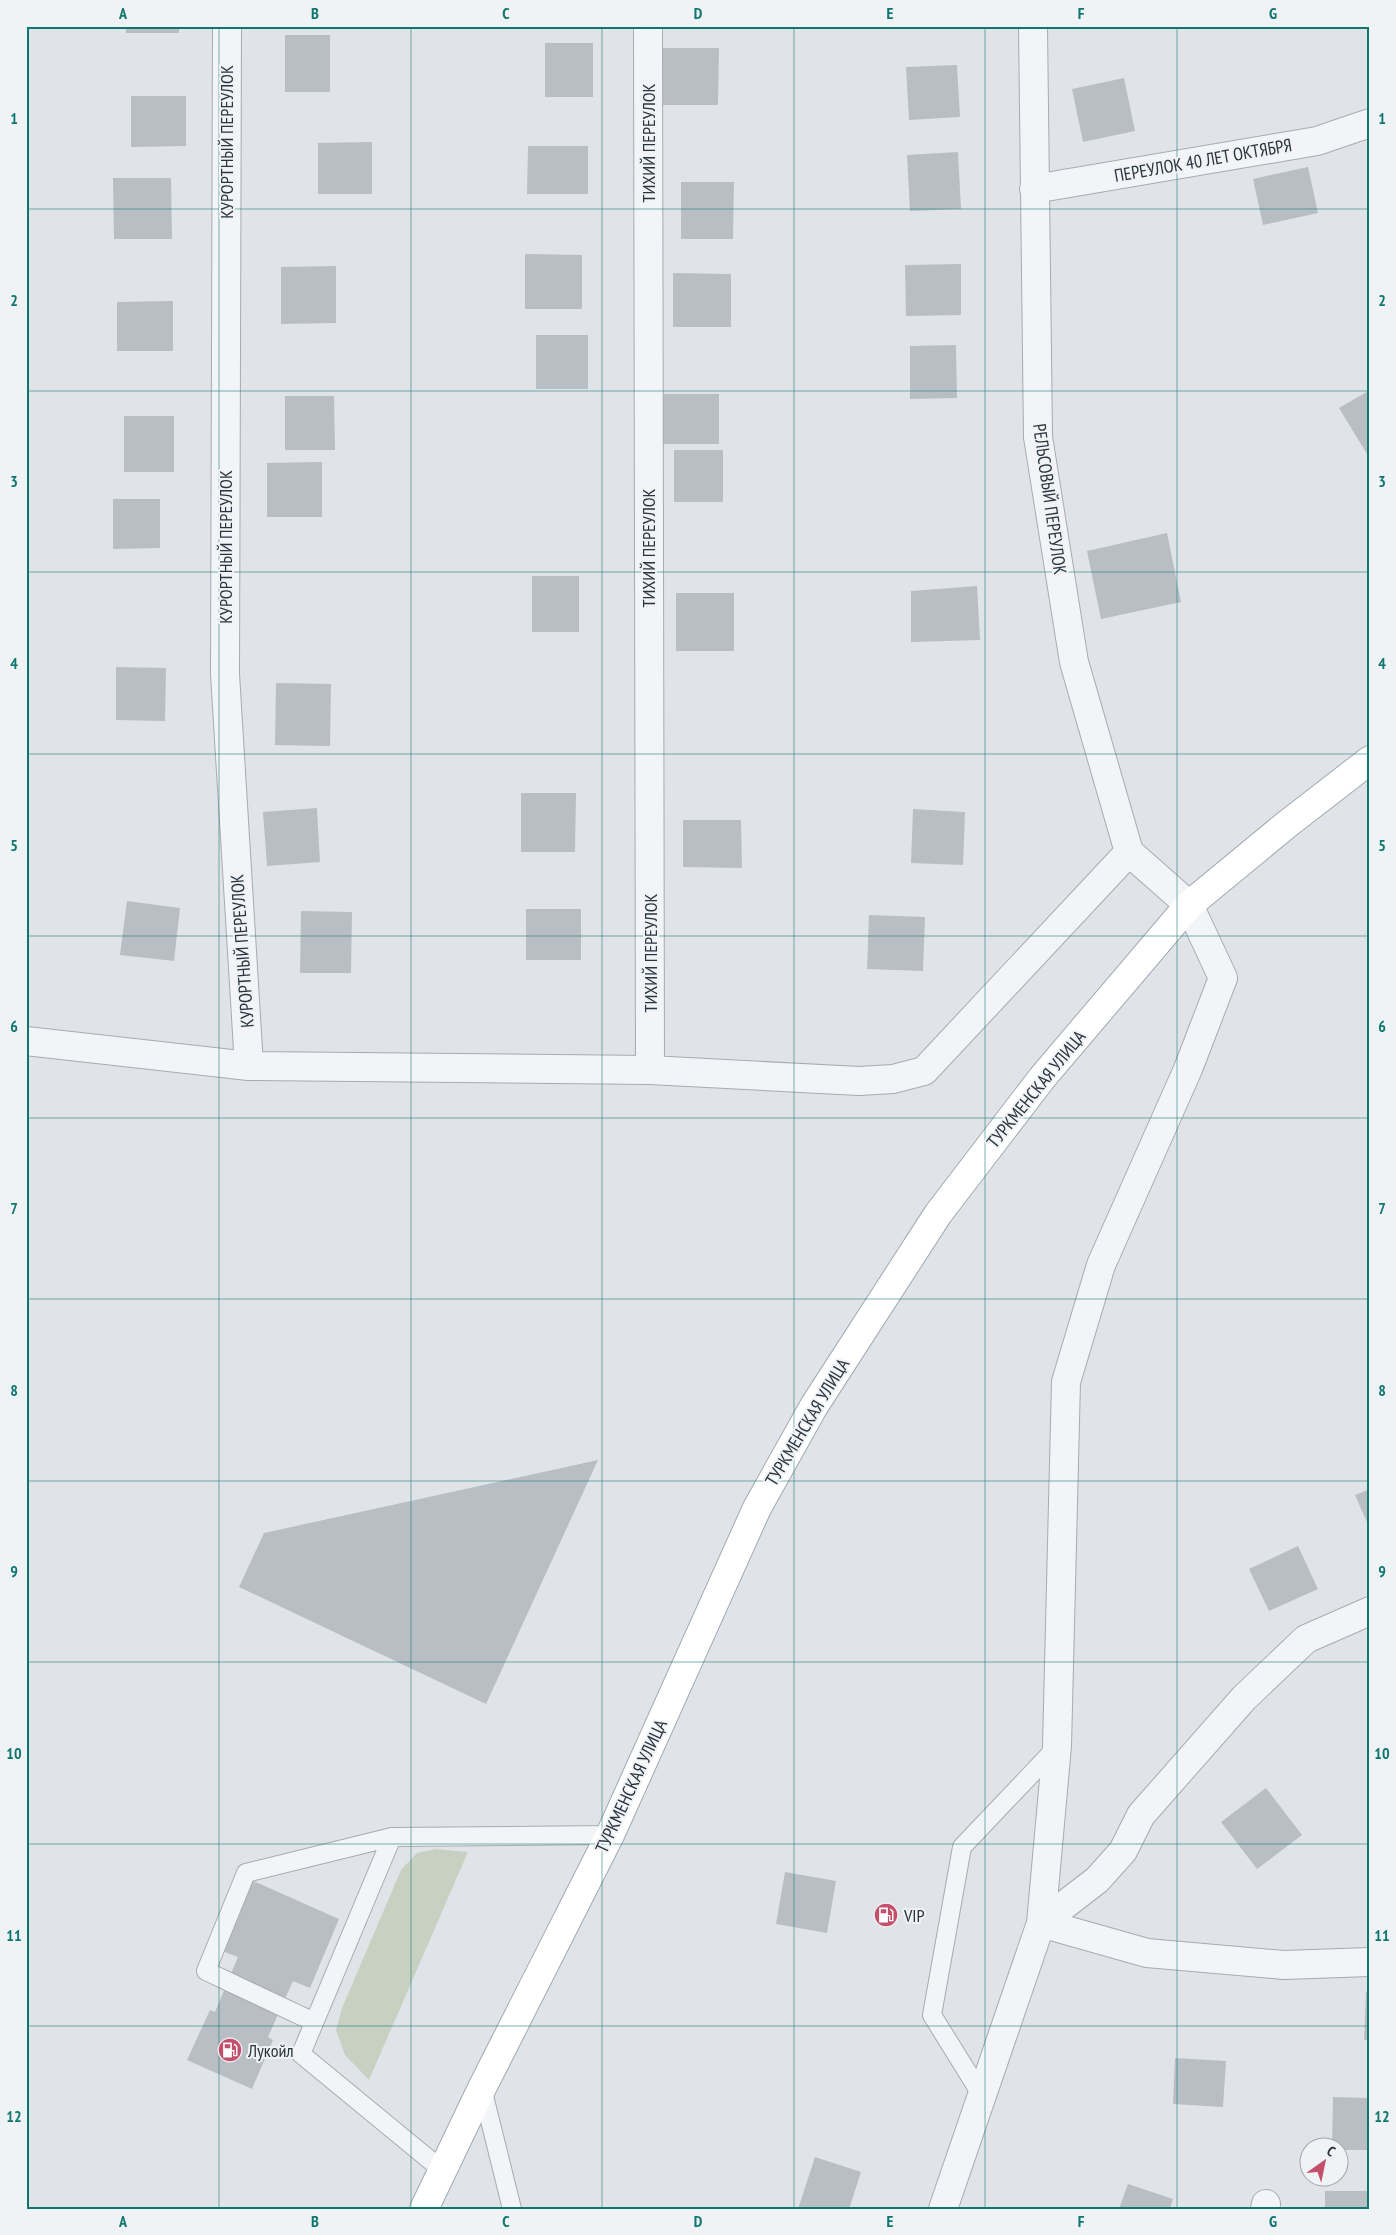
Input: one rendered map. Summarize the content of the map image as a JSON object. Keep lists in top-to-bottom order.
{
  "streets": {
    "main road": ["ТУРКМЕНСКАЯ УЛИЦА"],
    "street": [
      "КУРОРТНЫЙ ПЕРЕУЛОК",
      "ТИХИЙ ПЕРЕУЛОК",
      "ПЕРЕУЛОК 40 ЛЕТ ОКТЯБРЯ",
      "РЕЛЬСОВЫЙ ПЕРЕУЛОК"
    ]
  },
  "crossings": [
    ["ПЕРЕУЛОК 40 ЛЕТ ОКТЯБРЯ", "РЕЛЬСОВЫЙ ПЕРЕУЛОК"]
  ],
  "places": {
    "fuel station": ["VIP", "Лукойл"]
  },
  "north": "top right",
  "grid": {
    "columns": [
      "A",
      "B",
      "C",
      "D",
      "E",
      "F",
      "G"
    ],
    "rows": [
      "1",
      "2",
      "3",
      "4",
      "5",
      "6",
      "7",
      "8",
      "9",
      "10",
      "11",
      "12"
    ]
  }
}
